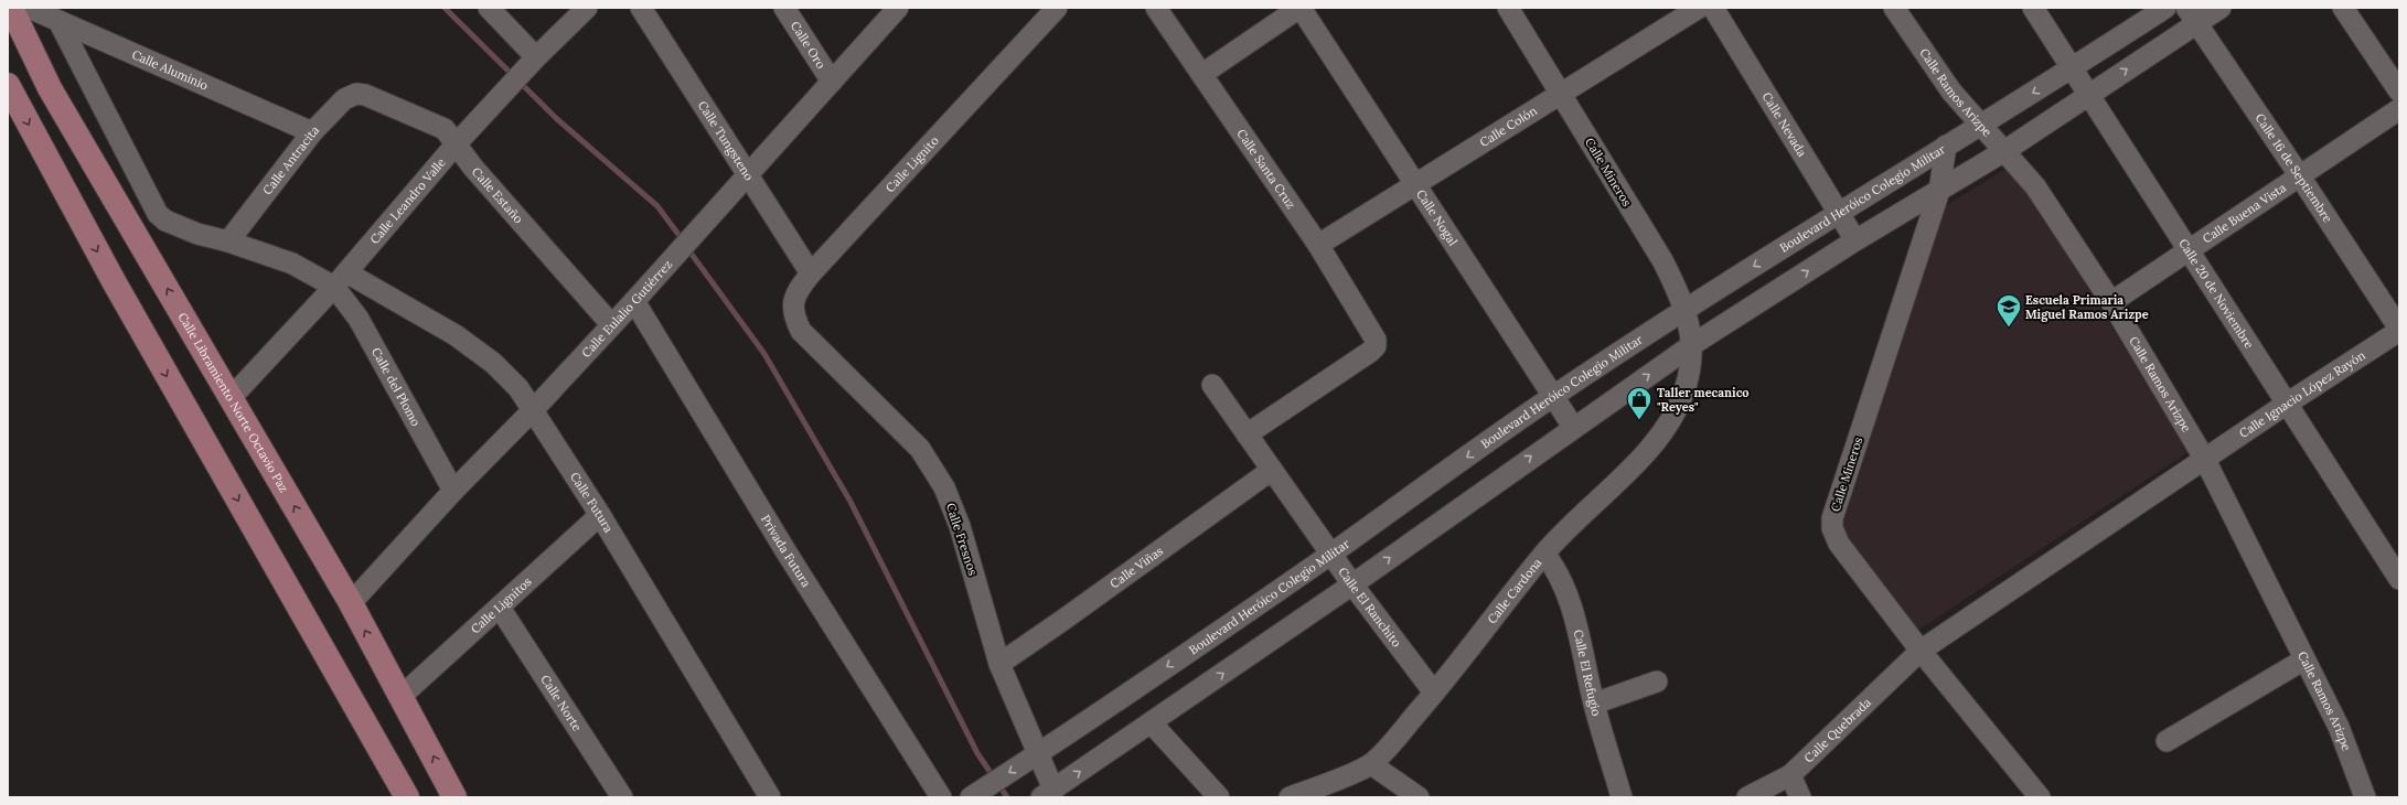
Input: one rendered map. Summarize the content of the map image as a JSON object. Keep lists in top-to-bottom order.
{
  "streets": {
    "main road": ["Calle Libramiento Norte Octavio Paz"],
    "street": [
      "Calle Oro",
      "Calle Aluminio",
      "Calle Ramos Arizpe",
      "Calle Nevada",
      "Calle Colón",
      "Calle Tungsteno",
      "Calle Antracita",
      "Calle Lignito",
      "Calle 16 de Septiembre",
      "Calle Santa Cruz",
      "Calle Mineros",
      "Calle Estaño",
      "Boulevard Heróico Colegio Militar",
      "Calle Leandro Valle",
      "Calle Buena Vista",
      "Calle Nogal",
      "Calle 20 de Noviembre",
      "Calle Eulalio Gutiérrez",
      "Calle del Plomo",
      "Calle Ignacio López Rayón",
      "Calle Futura",
      "Calle Fresnos",
      "Privada Futura",
      "Calle Viñas",
      "Calle Cardona",
      "Calle Lignitos",
      "Calle El Ranchito",
      "Calle El Refugio",
      "Calle Norte",
      "Calle Quebrada"
    ]
  },
  "crossings": [
    ["Calle Oro", "Calle Eulalio Gutiérrez"],
    ["Calle Aluminio", "Calle Antracita"],
    ["Calle Aluminio", "Calle Futura"],
    ["Calle Ramos Arizpe", "Boulevard Heróico Colegio Militar"],
    ["Calle Ramos Arizpe", "Calle Buena Vista"],
    ["Calle Ramos Arizpe", "Calle Ignacio López Rayón"],
    ["Calle Nevada", "Boulevard Heróico Colegio Militar"],
    ["Calle Colón", "Calle Santa Cruz"],
    ["Calle Colón", "Calle Mineros"],
    ["Calle Colón", "Calle Nogal"],
    ["Calle Tungsteno", "Calle Lignito"],
    ["Calle Tungsteno", "Calle Eulalio Gutiérrez"],
    ["Calle Antracita", "Calle Estaño"],
    ["Calle Antracita", "Calle Futura"],
    ["Calle Lignito", "Calle Fresnos"],
    ["Calle 16 de Septiembre", "Calle Buena Vista"],
    ["Calle 16 de Septiembre", "Calle Ignacio López Rayón"],
    ["Calle Santa Cruz", "Calle El Ranchito"],
    ["Calle Mineros", "Boulevard Heróico Colegio Militar"],
    ["Calle Mineros", "Calle Ignacio López Rayón"],
    ["Calle Mineros", "Calle Cardona"],
    ["Calle Mineros", "Calle Quebrada"],
    ["Calle Estaño", "Calle Leandro Valle"],
    ["Calle Estaño", "Calle Eulalio Gutiérrez"],
    ["Boulevard Heróico Colegio Militar", "Calle Nogal"],
    ["Boulevard Heróico Colegio Militar", "Calle 20 de Noviembre"],
    ["Boulevard Heróico Colegio Militar", "Calle Fresnos"],
    ["Boulevard Heróico Colegio Militar", "Calle El Ranchito"],
    ["Calle Leandro Valle", "Calle del Plomo"],
    ["Calle Leandro Valle", "Calle Libramiento Norte Octavio Paz"],
    ["Calle Leandro Valle", "Calle Futura"],
    ["Calle Buena Vista", "Calle 20 de Noviembre"],
    ["Calle 20 de Noviembre", "Calle Ignacio López Rayón"],
    ["Calle Eulalio Gutiérrez", "Calle del Plomo"],
    ["Calle Eulalio Gutiérrez", "Calle Libramiento Norte Octavio Paz"],
    ["Calle Eulalio Gutiérrez", "Calle Futura"],
    ["Calle Eulalio Gutiérrez", "Privada Futura"],
    ["Calle del Plomo", "Calle Futura"],
    ["Calle Ignacio López Rayón", "Calle Quebrada"],
    ["Calle Libramiento Norte Octavio Paz", "Calle Lignitos"],
    ["Calle Futura", "Calle Lignitos"],
    ["Calle Fresnos", "Calle Viñas"],
    ["Calle Viñas", "Calle El Ranchito"],
    ["Calle Cardona", "Calle El Ranchito"],
    ["Calle Cardona", "Calle El Refugio"],
    ["Calle Lignitos", "Calle Norte"]
  ],
  "places": {
    "school or university": ["Escuela Primaria Miguel Ramos Arizpe"],
    "shop": ["Taller mecanico \"Reyes\""]
  }
}
